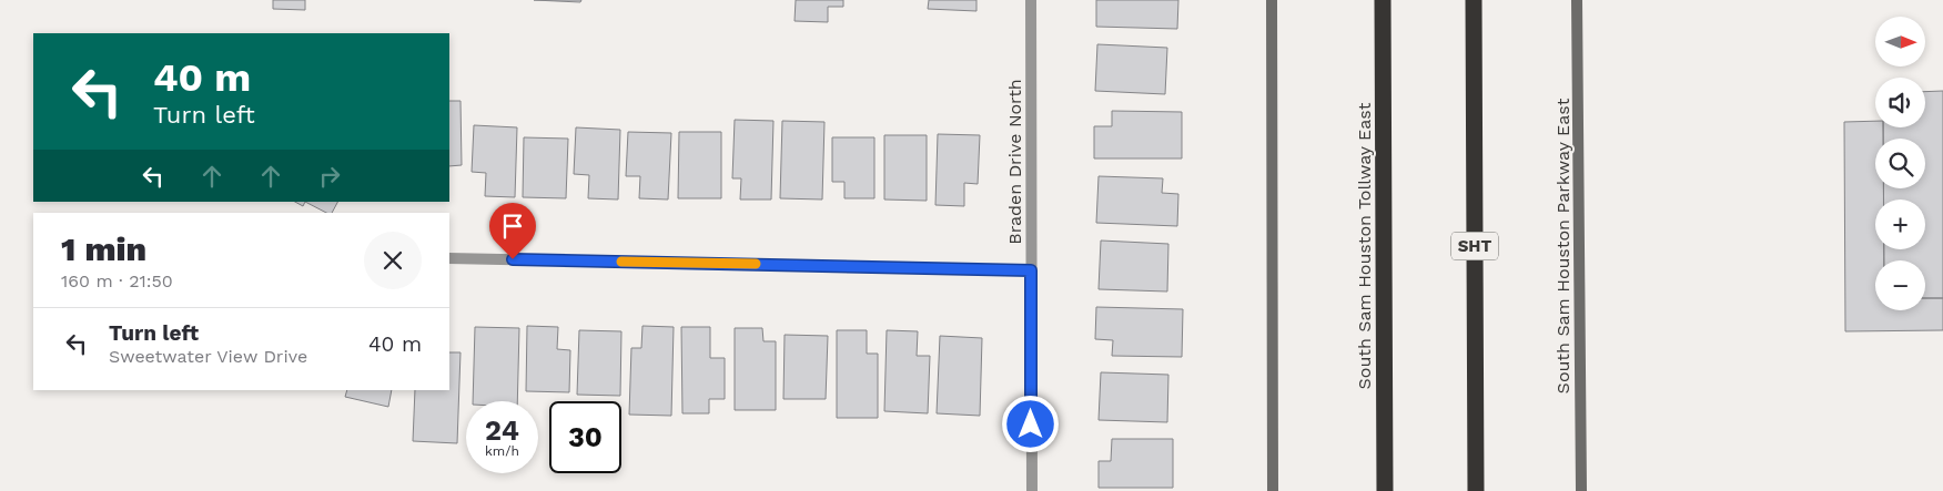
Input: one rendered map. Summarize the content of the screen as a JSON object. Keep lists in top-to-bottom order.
{
  "streets": {
    "highway": ["South Sam Houston Tollway East", "SHT"],
    "main road": ["South Sam Houston Parkway East"],
    "street": ["Braden Drive North"]
  },
  "north": "right",
  "page": {
    "map_buttons": ["+", "−"],
    "turn": ["40 m", "Turn left"],
    "heading": ["1 min", "160 m · 21:50"],
    "list": [
      {
        "name": "Turn left",
        "note": "Sweetwater View Drive",
        "value": "40 m"
      }
    ],
    "speed": "24 km/h",
    "limit": "30"
  }
}
